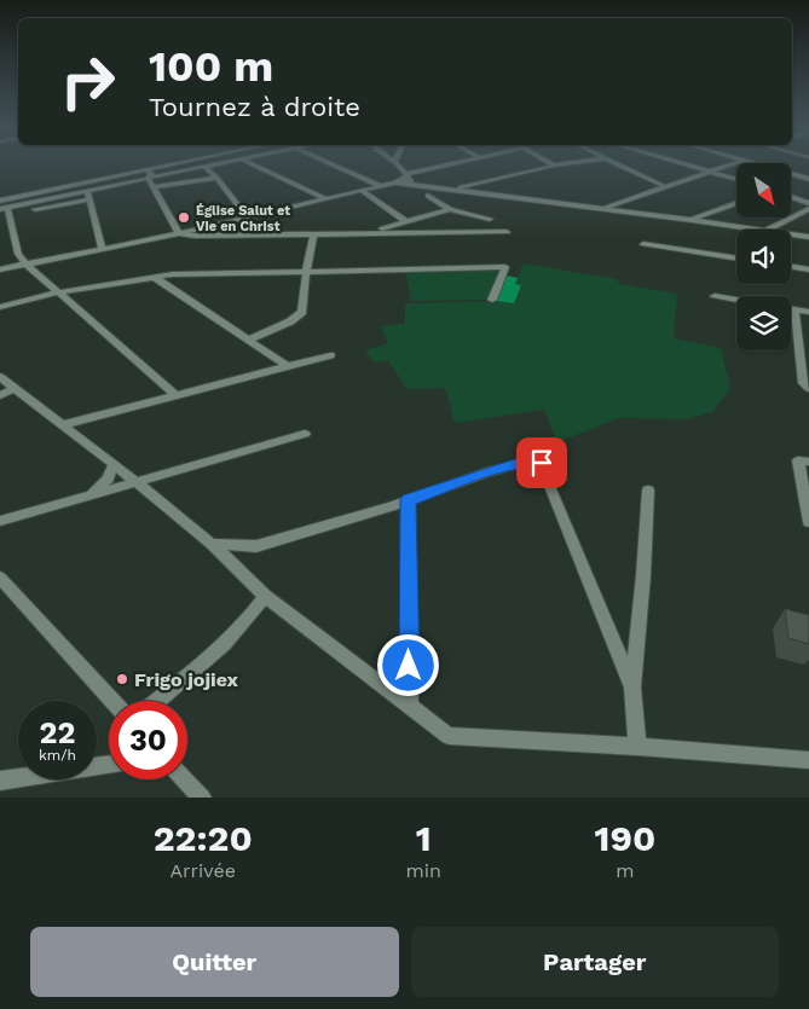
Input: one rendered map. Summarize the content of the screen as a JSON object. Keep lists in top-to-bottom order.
{
  "places": ["Église Salut et Vie en Christ", "Frigo jojiex"],
  "north": "bottom right",
  "page": {
    "turn": ["100 m", "Tournez à droite"],
    "speed": "22 km/h",
    "limit": "30",
    "eta": [
      "22:20",
      "Arrivée",
      "1",
      "min",
      "190",
      "m"
    ],
    "buttons": ["Quitter", "Partager"]
  }
}
